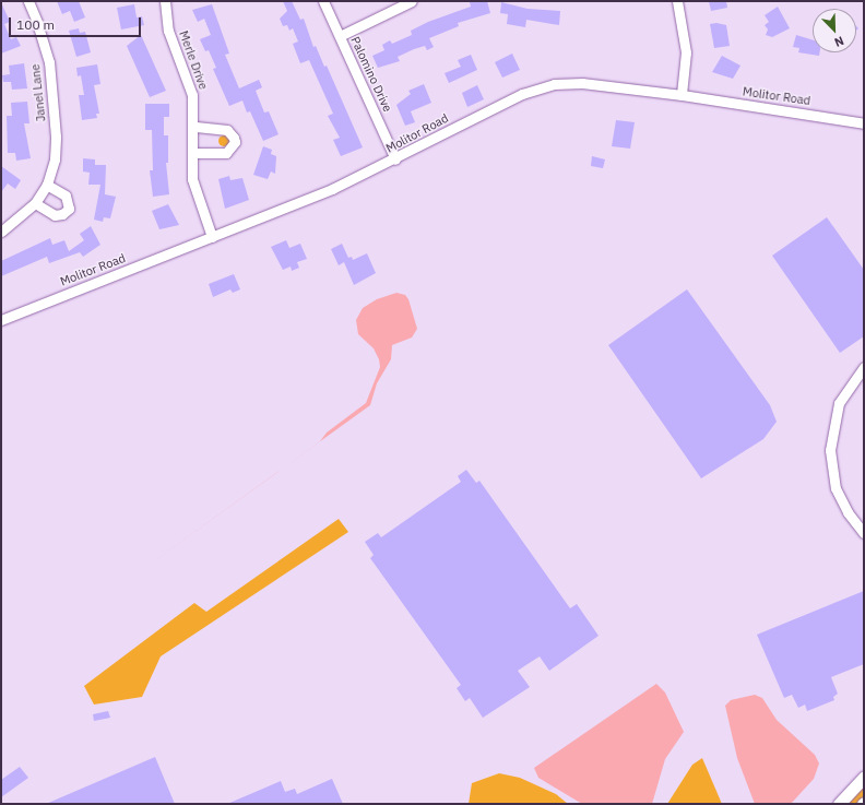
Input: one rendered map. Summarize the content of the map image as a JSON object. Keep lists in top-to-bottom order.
{
  "streets": {
    "street": [
      "Merle Drive",
      "Palomino Drive",
      "Janel Lane",
      "Molitor Road"
    ]
  },
  "crossings": [
    ["Merle Drive", "Molitor Road"],
    ["Palomino Drive", "Molitor Road"]
  ],
  "scale_bar": "100 m",
  "north": "bottom right"
}
